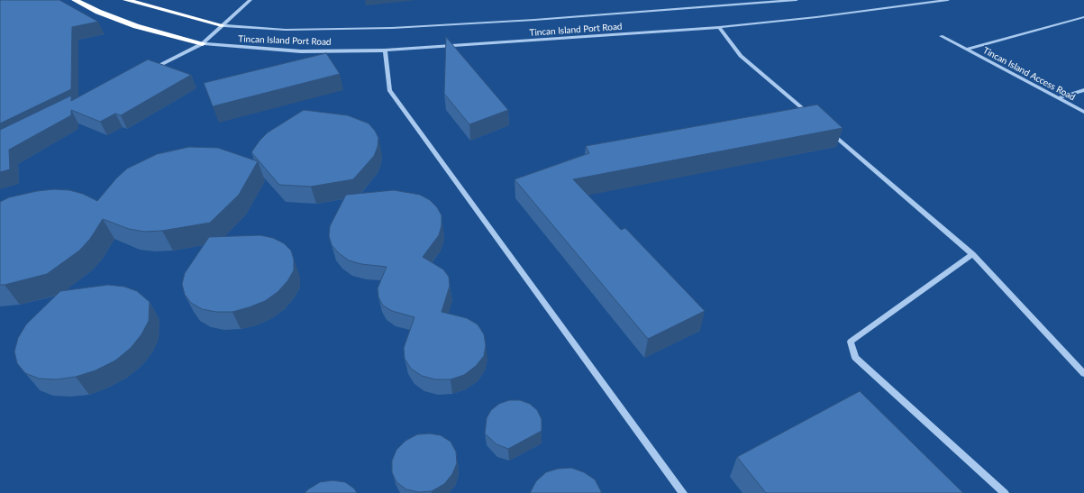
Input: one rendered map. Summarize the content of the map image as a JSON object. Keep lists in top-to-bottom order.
{
  "streets": {
    "street": ["Tincan Island Port Road", "Tincan Island Access Road"]
  }
}
